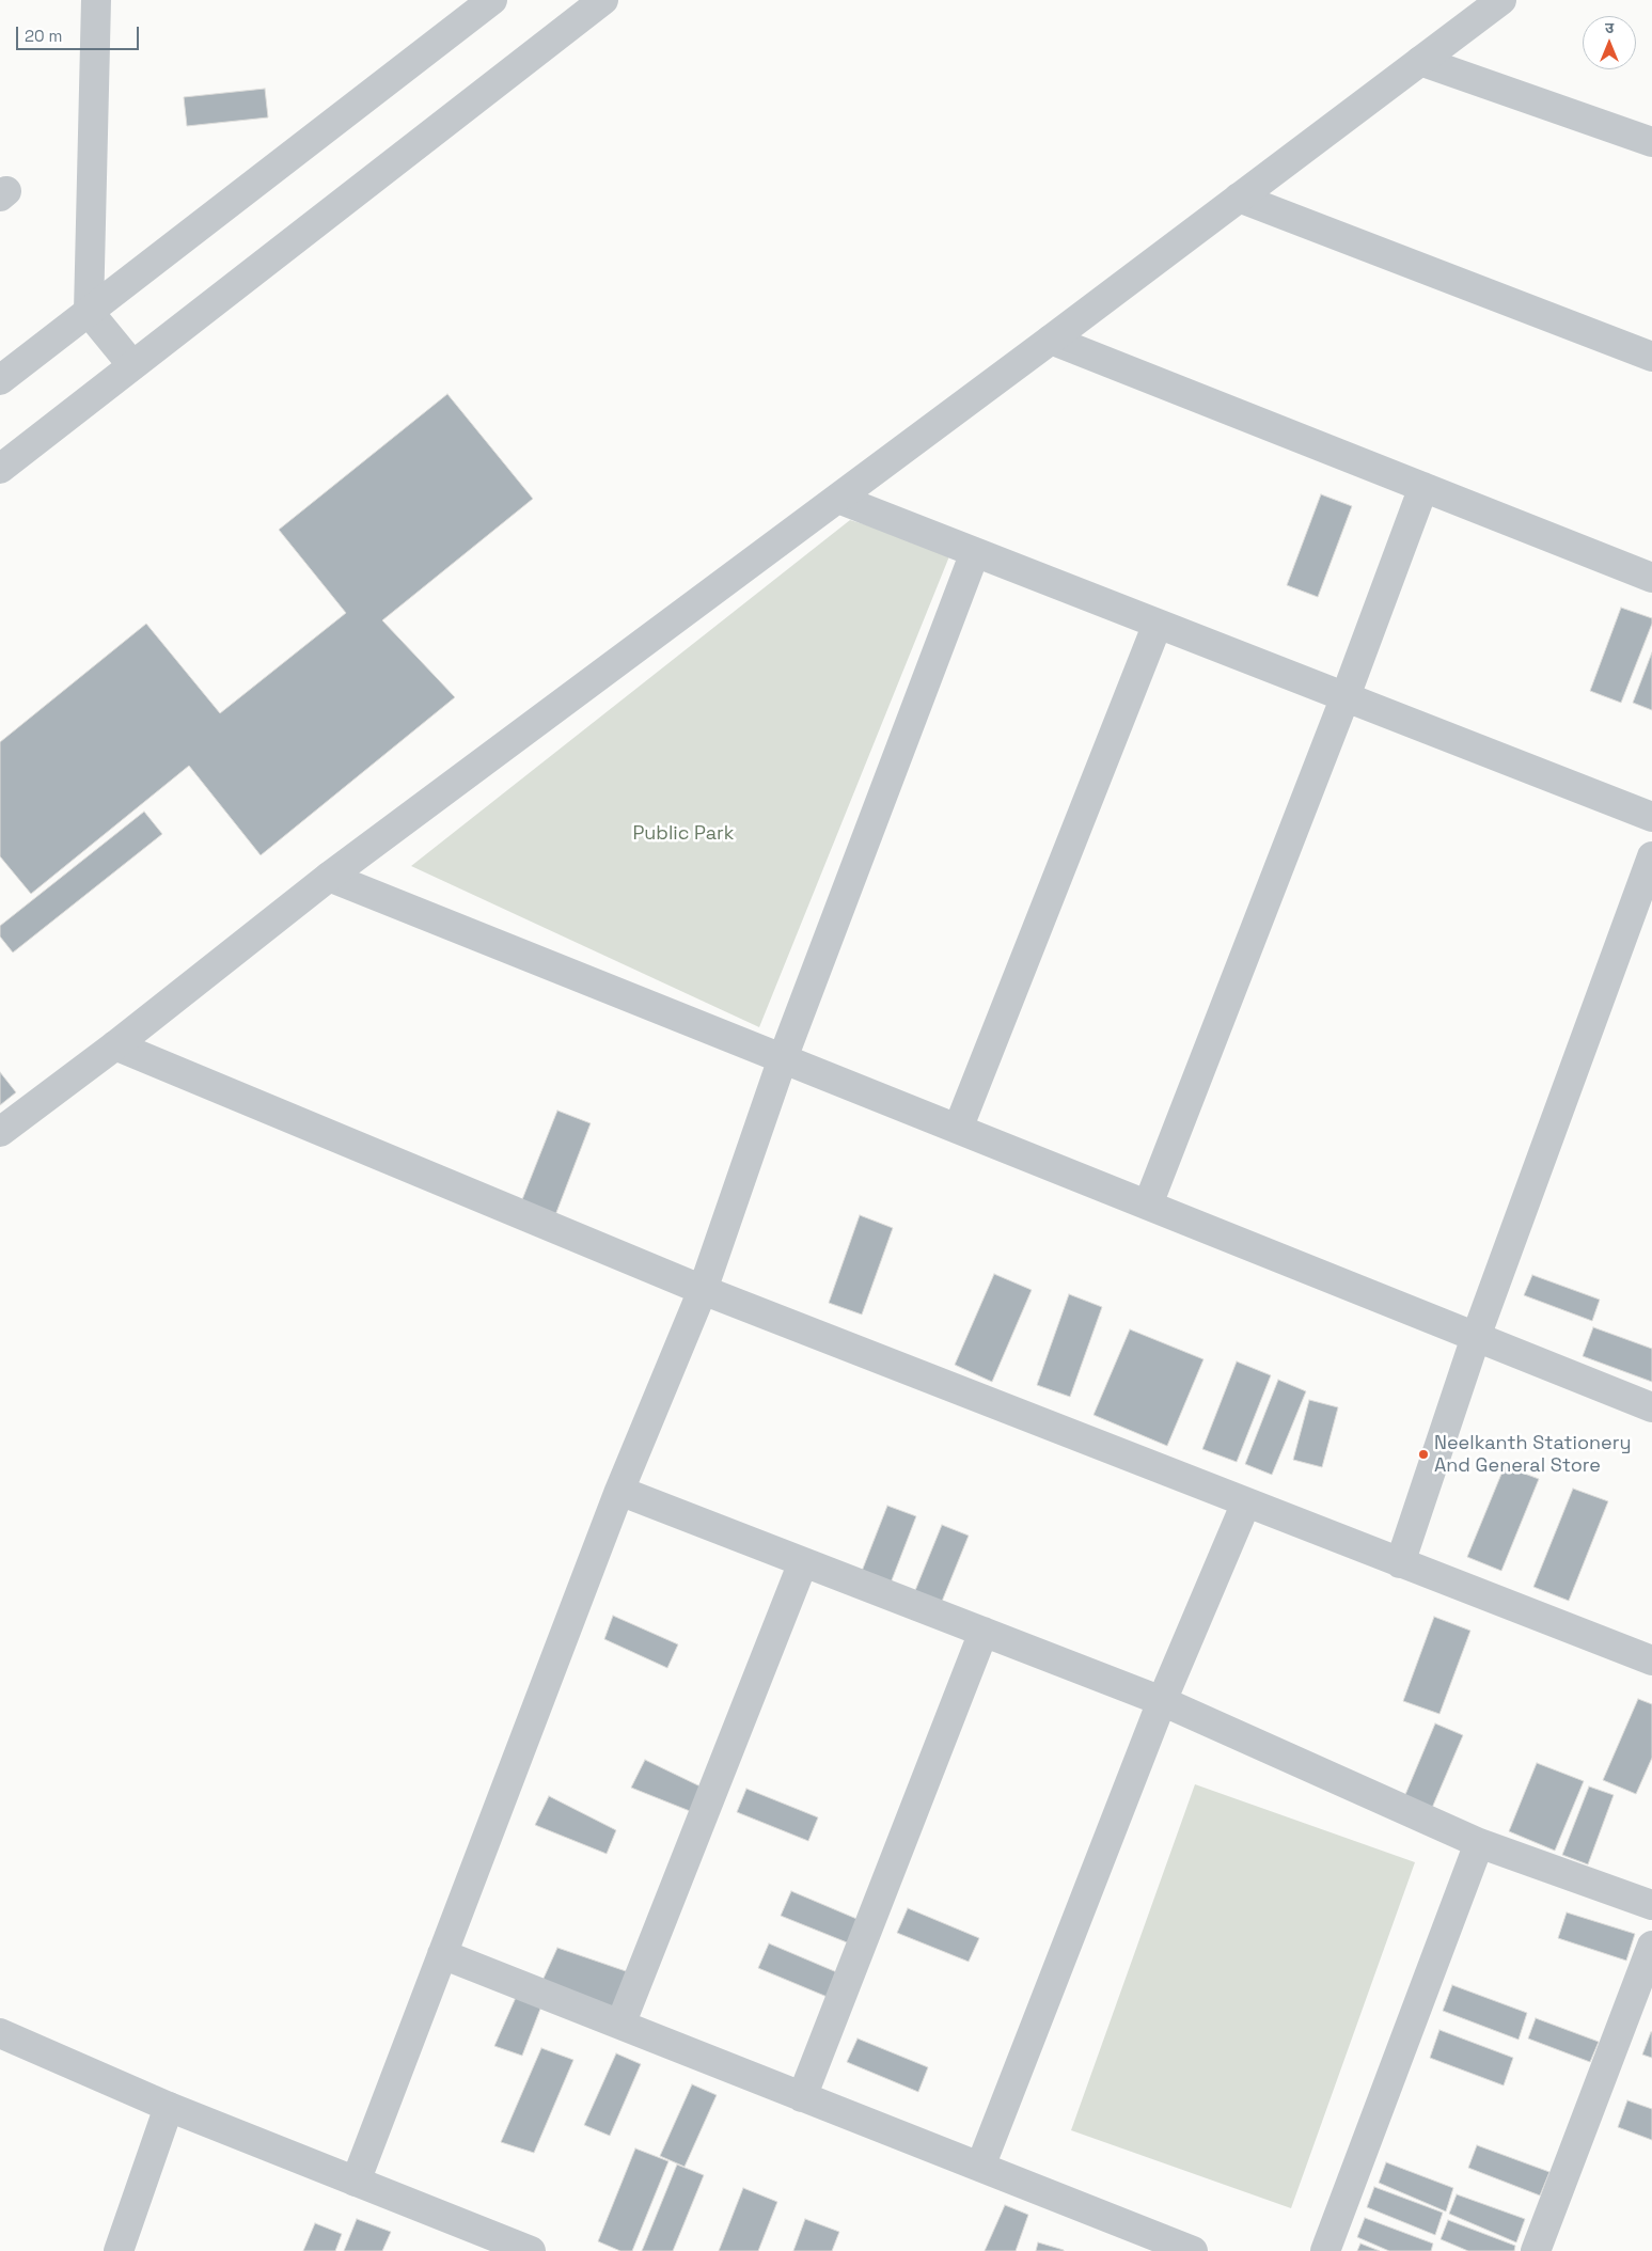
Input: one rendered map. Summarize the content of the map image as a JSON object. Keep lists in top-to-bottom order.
{
  "parks": ["Public Park"],
  "places": ["Neelkanth Stationery And General Store"],
  "scale_bar": "20 m",
  "north": "top"
}
